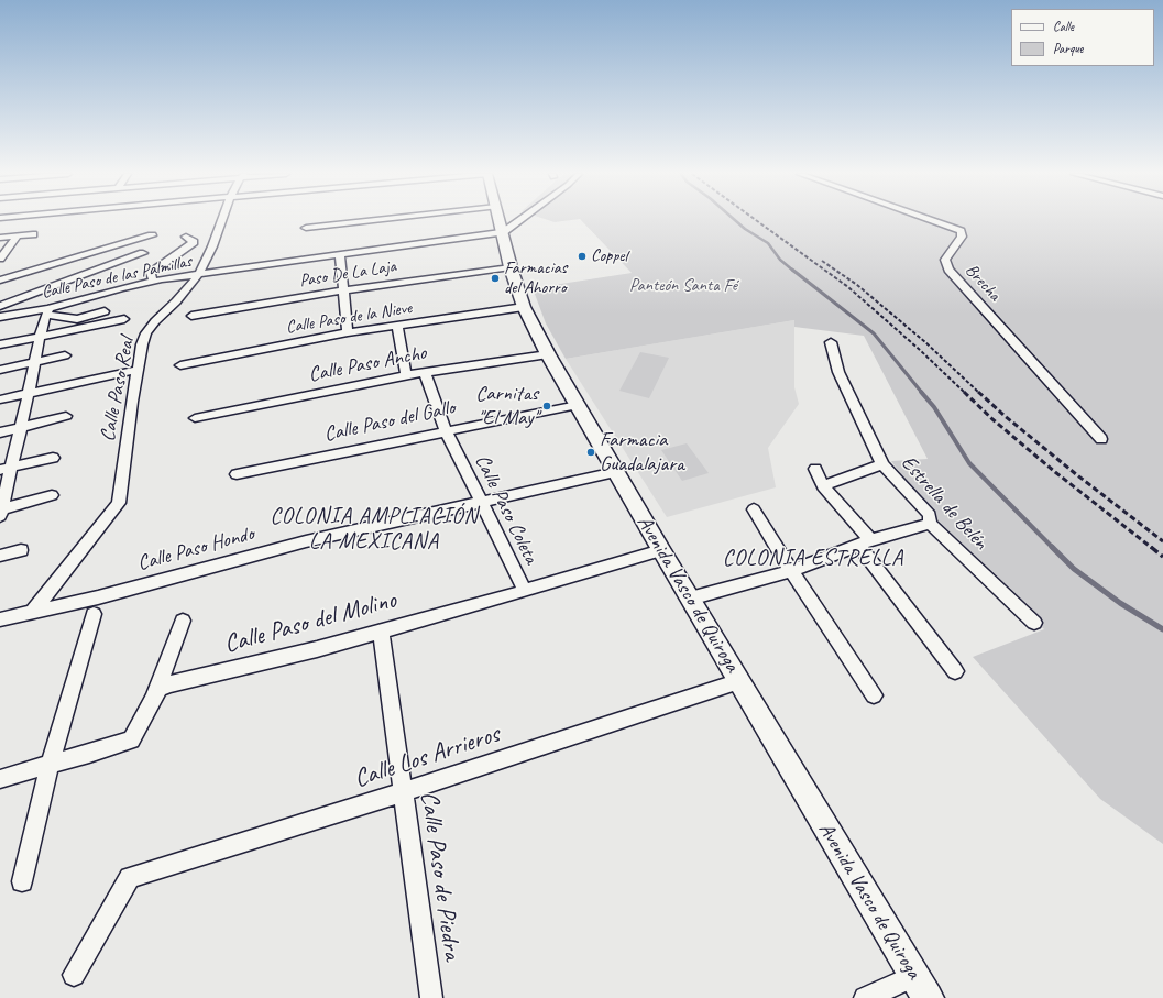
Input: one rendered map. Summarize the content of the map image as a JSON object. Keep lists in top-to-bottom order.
{
  "streets": {
    "main road": ["Avenida Vasco de Quiroga"],
    "street": [
      "Paso De La Laja",
      "Calle Paso de las Palmillas",
      "Brecha",
      "Calle Paso de la Nieve",
      "Calle Paso Ancho",
      "Calle Paso Real",
      "Calle Paso del Gallo",
      "Estrella de Belén",
      "Calle Paso Coleta",
      "Calle Paso Hondo",
      "Calle Paso del Molino",
      "Calle Los Arrieros",
      "Calle Paso de Piedra"
    ]
  },
  "crossings": [
    ["Paso De La Laja", "Avenida Vasco de Quiroga"],
    ["Calle Paso de las Palmillas", "Calle Paso Real"],
    ["Calle Paso de las Palmillas", "Avenida Vasco de Quiroga"],
    ["Calle Paso de la Nieve", "Avenida Vasco de Quiroga"],
    ["Calle Paso Ancho", "Calle Paso Coleta"],
    ["Calle Paso Ancho", "Avenida Vasco de Quiroga"],
    ["Calle Paso Real", "Calle Paso Hondo"],
    ["Calle Paso del Gallo", "Calle Paso Coleta"],
    ["Calle Paso del Gallo", "Avenida Vasco de Quiroga"],
    ["Calle Paso Coleta", "Calle Paso Hondo"],
    ["Calle Paso Coleta", "Calle Paso del Molino"],
    ["Calle Paso Hondo", "Avenida Vasco de Quiroga"],
    ["Avenida Vasco de Quiroga", "Calle Paso del Molino"],
    ["Avenida Vasco de Quiroga", "Calle Los Arrieros"],
    ["Calle Paso del Molino", "Calle Paso de Piedra"],
    ["Calle Los Arrieros", "Calle Paso de Piedra"]
  ],
  "districts": ["COLONIA AMPLIACIÓN LA MEXICANA", "COLONIA ESTRELLA"],
  "parks": ["Panteón Santa Fé"],
  "places": [
    "Coppel",
    "Farmacias del Ahorro",
    "Carnitas \"El May\"",
    "Farmacia Guadalajara"
  ],
  "legend": ["Calle", "Parque"]
}
